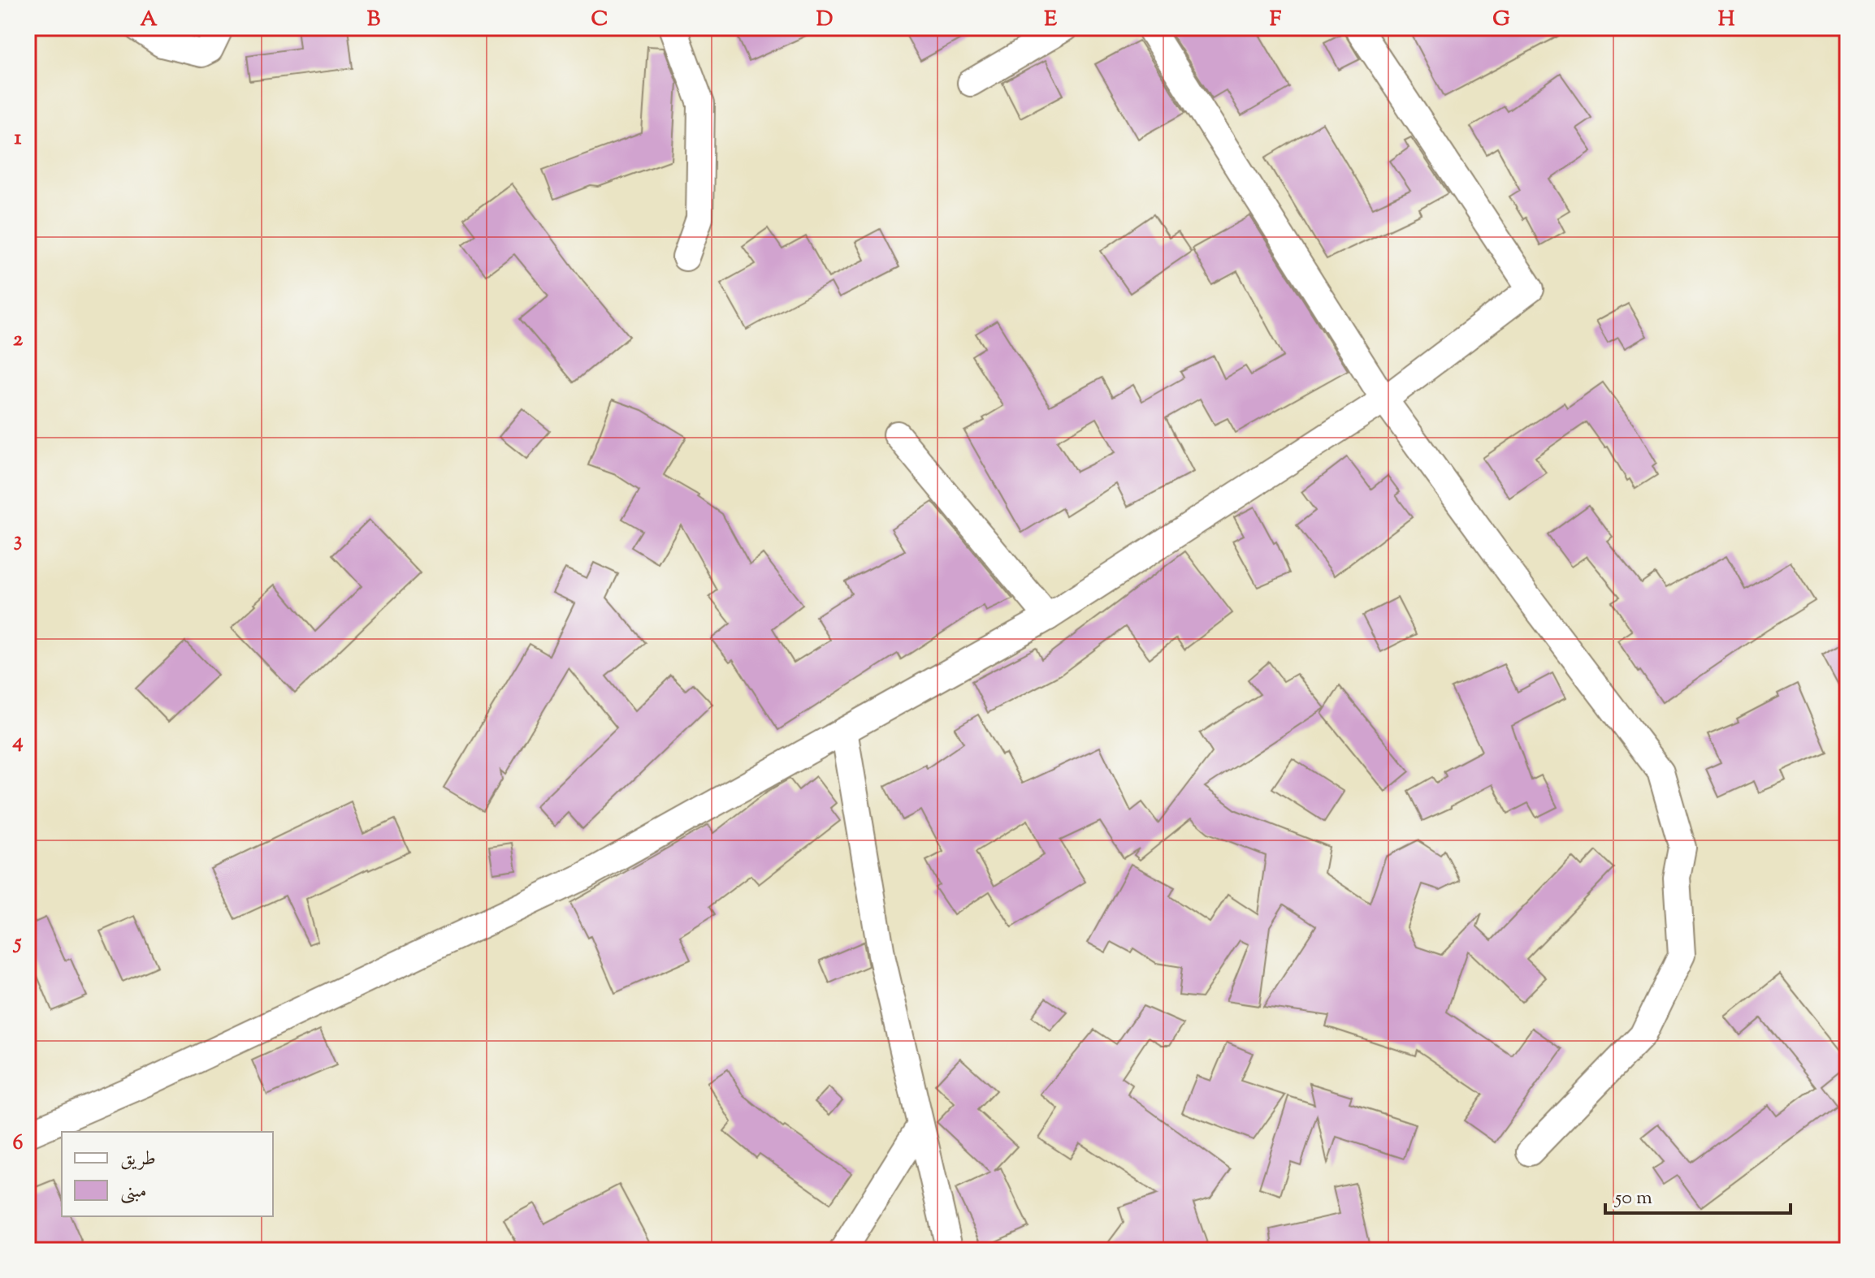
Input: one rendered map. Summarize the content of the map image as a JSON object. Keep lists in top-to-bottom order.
{
  "legend": ["طريق", "مبنى"],
  "scale_bar": "50 m",
  "grid": {
    "columns": [
      "A",
      "B",
      "C",
      "D",
      "E",
      "F",
      "G",
      "H"
    ],
    "rows": [
      "1",
      "2",
      "3",
      "4",
      "5",
      "6"
    ]
  }
}
